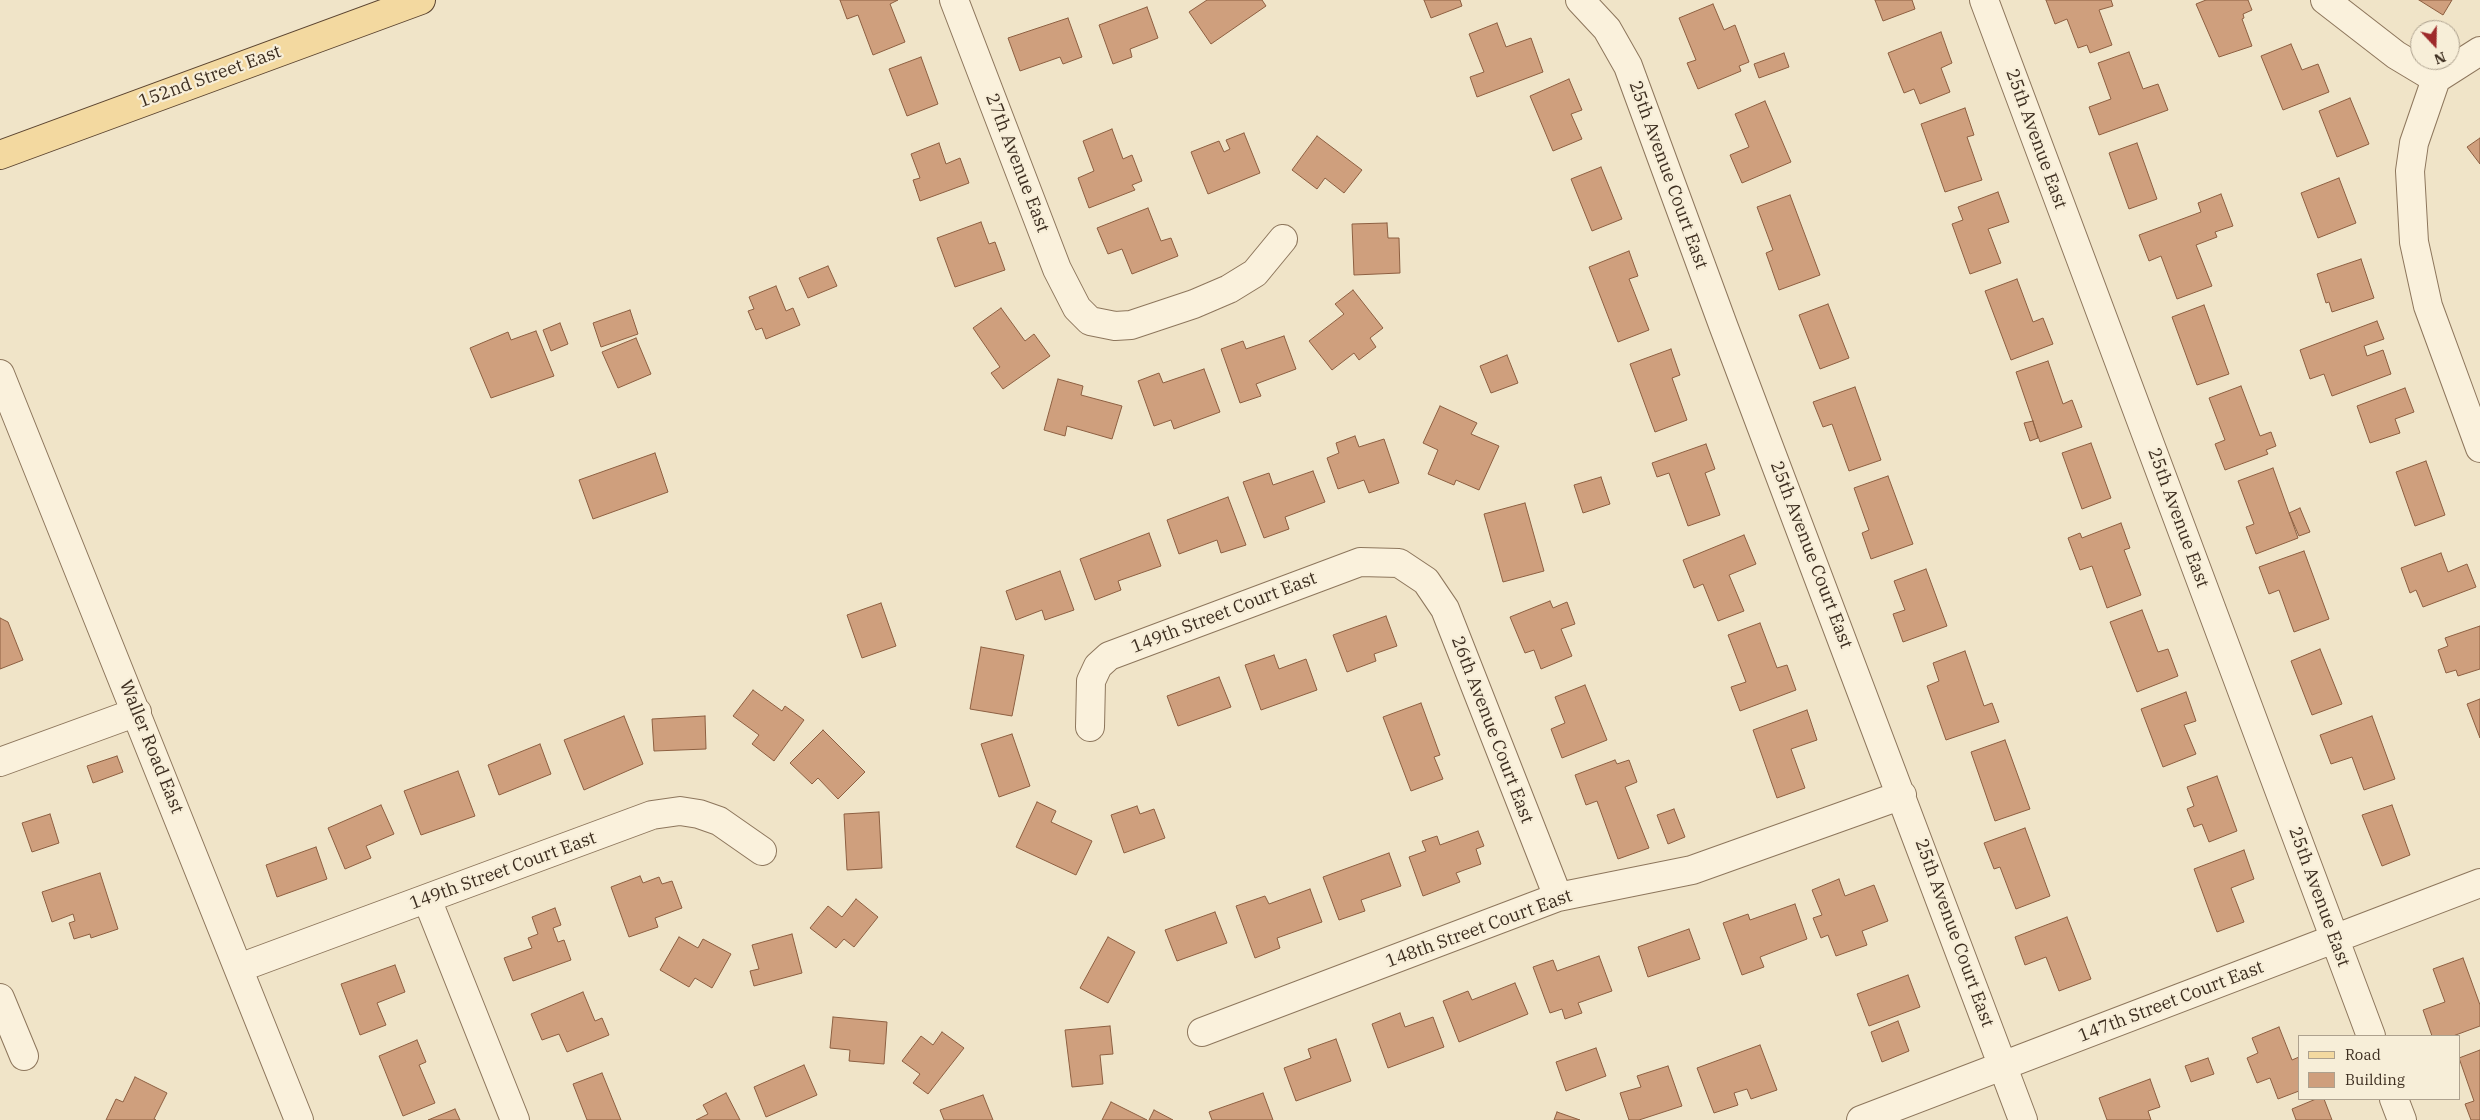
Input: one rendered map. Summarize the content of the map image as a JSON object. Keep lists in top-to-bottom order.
{
  "streets": {
    "main road": ["152nd Street East"],
    "street": [
      "25th Avenue East",
      "27th Avenue East",
      "25th Avenue Court East",
      "149th Street Court East",
      "26th Avenue Court East",
      "Waller Road East",
      "148th Street Court East",
      "147th Street Court East"
    ]
  },
  "crossings": [
    ["25th Avenue East", "147th Street Court East"],
    ["25th Avenue Court East", "148th Street Court East"],
    ["25th Avenue Court East", "147th Street Court East"],
    ["149th Street Court East", "26th Avenue Court East"],
    ["149th Street Court East", "Waller Road East"],
    ["26th Avenue Court East", "148th Street Court East"]
  ],
  "legend": ["Road", "Building"],
  "north": "bottom"
}
